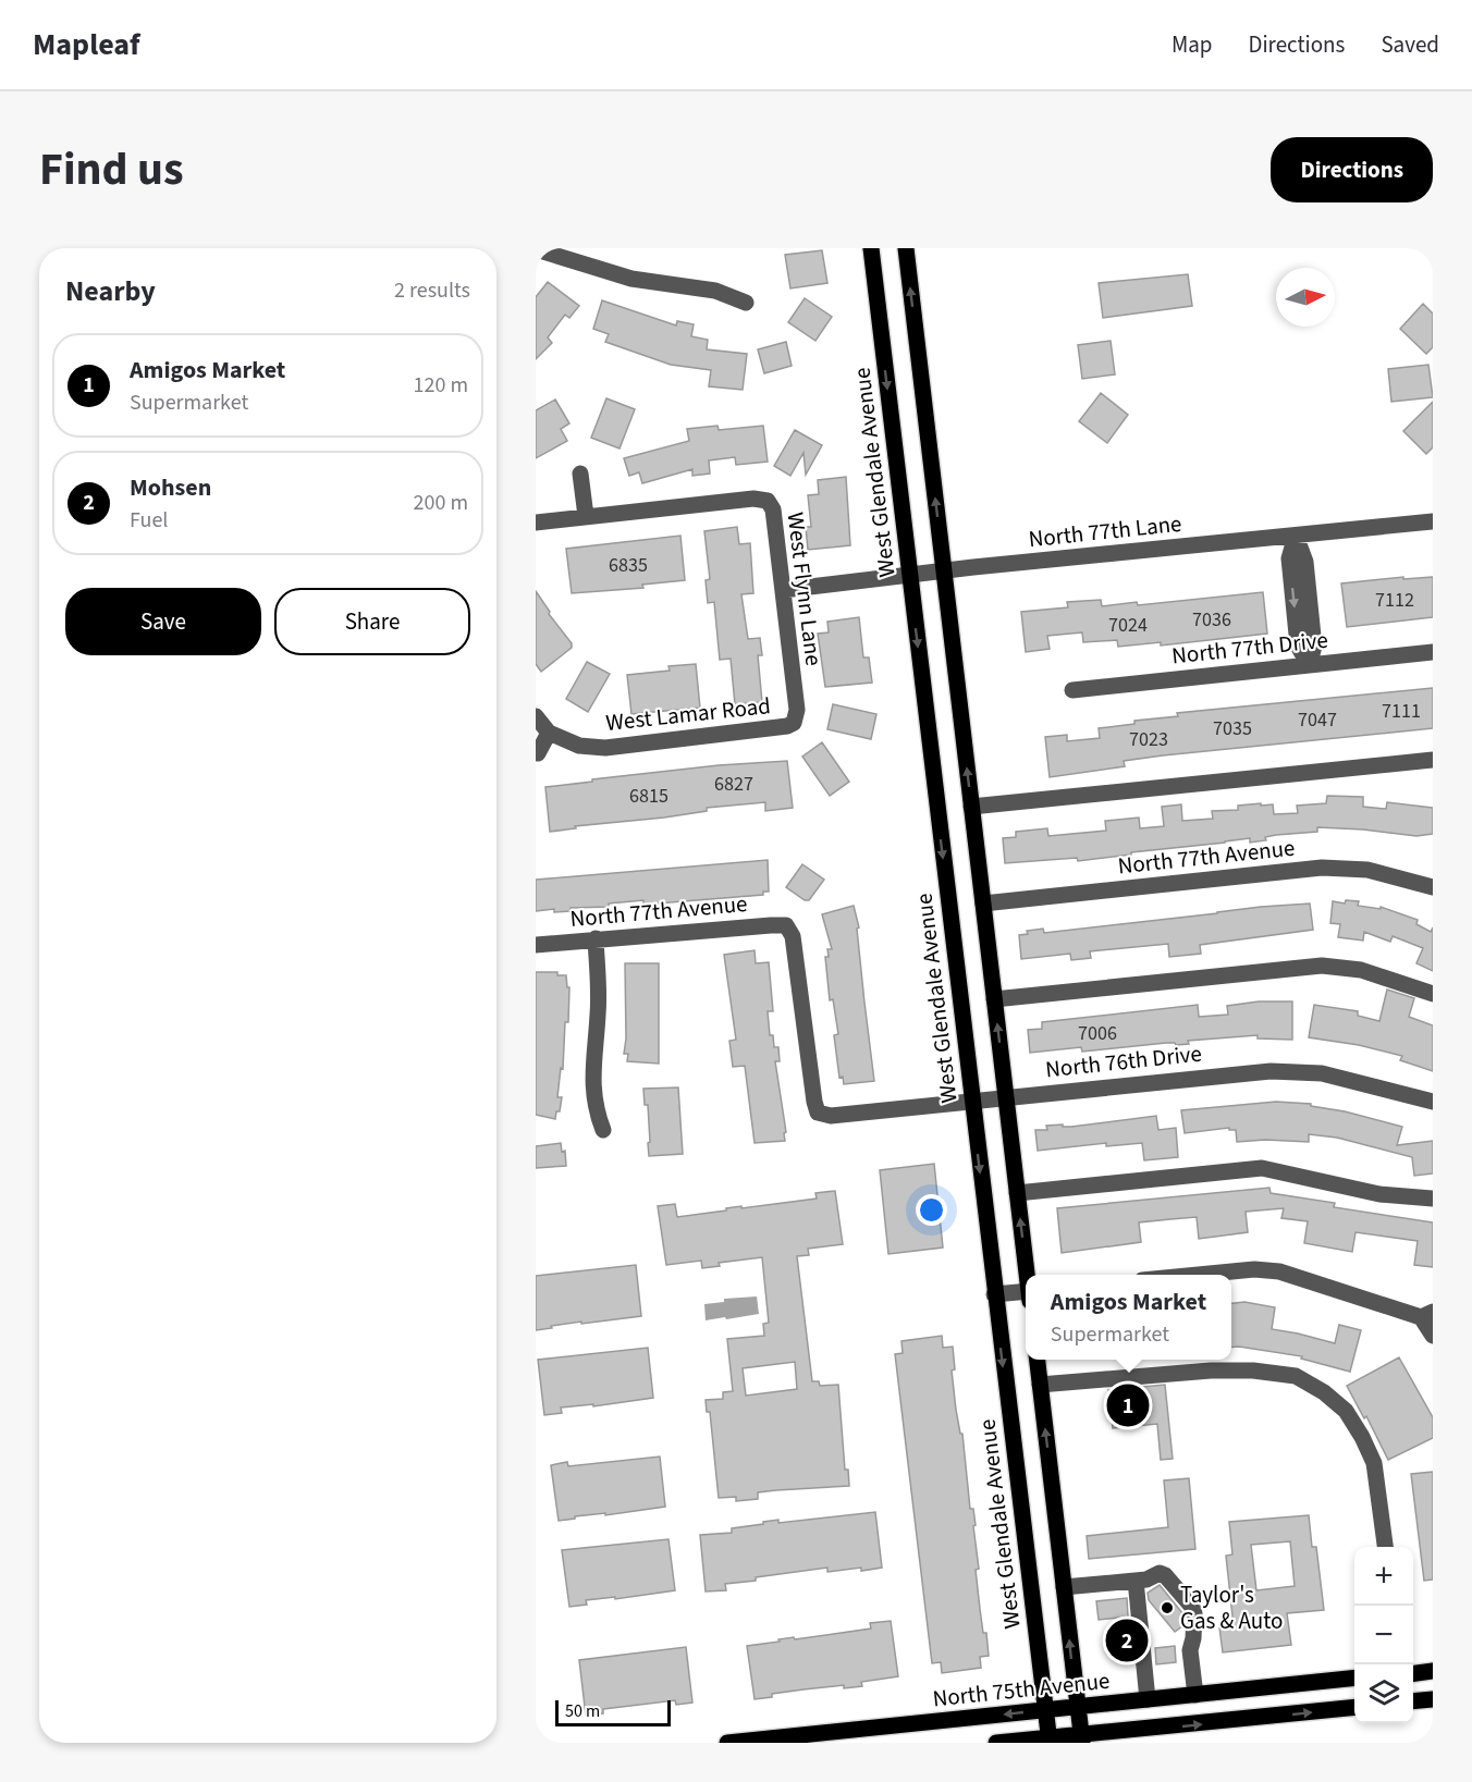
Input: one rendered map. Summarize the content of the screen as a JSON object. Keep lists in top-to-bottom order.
{
  "streets": {
    "main road": ["West Glendale Avenue", "North 75th Avenue"],
    "street": [
      "North 77th Lane",
      "West Flynn Lane",
      "North 77th Drive",
      "West Lamar Road",
      "North 77th Avenue",
      "North 76th Drive"
    ]
  },
  "crossings": [
    ["West Glendale Avenue", "North 77th Lane"],
    ["West Glendale Avenue", "North 76th Drive"],
    ["West Glendale Avenue", "North 75th Avenue"],
    ["North 77th Lane", "West Flynn Lane"],
    ["West Flynn Lane", "West Lamar Road"],
    ["North 77th Avenue", "North 76th Drive"]
  ],
  "one_way": ["North 75th Avenue"],
  "places": ["Taylor's Gas & Auto"],
  "house_numbers": [
    "6835",
    "7112",
    "7036",
    "7024",
    "7111",
    "7047",
    "7035",
    "7023",
    "6827",
    "6815",
    "7006"
  ],
  "scale_bar": "50 m",
  "north": "right",
  "page": {
    "header": "Mapleaf",
    "nav": ["Map", "Directions", "Saved"],
    "title": "Find us",
    "buttons": [
      "Directions",
      ["Save", "Share"]
    ],
    "heading": ["Nearby", "2 results"],
    "list": [
      {
        "mark": "1",
        "name": "Amigos Market",
        "note": "Supermarket",
        "value": "120 m"
      },
      {
        "mark": "2",
        "name": "Mohsen",
        "note": "Fuel",
        "value": "200 m"
      }
    ],
    "popup": ["Amigos Market", "Supermarket"],
    "pins": ["1", "2"],
    "map_buttons": ["+", "−"],
    "scale": "50 m"
  }
}
